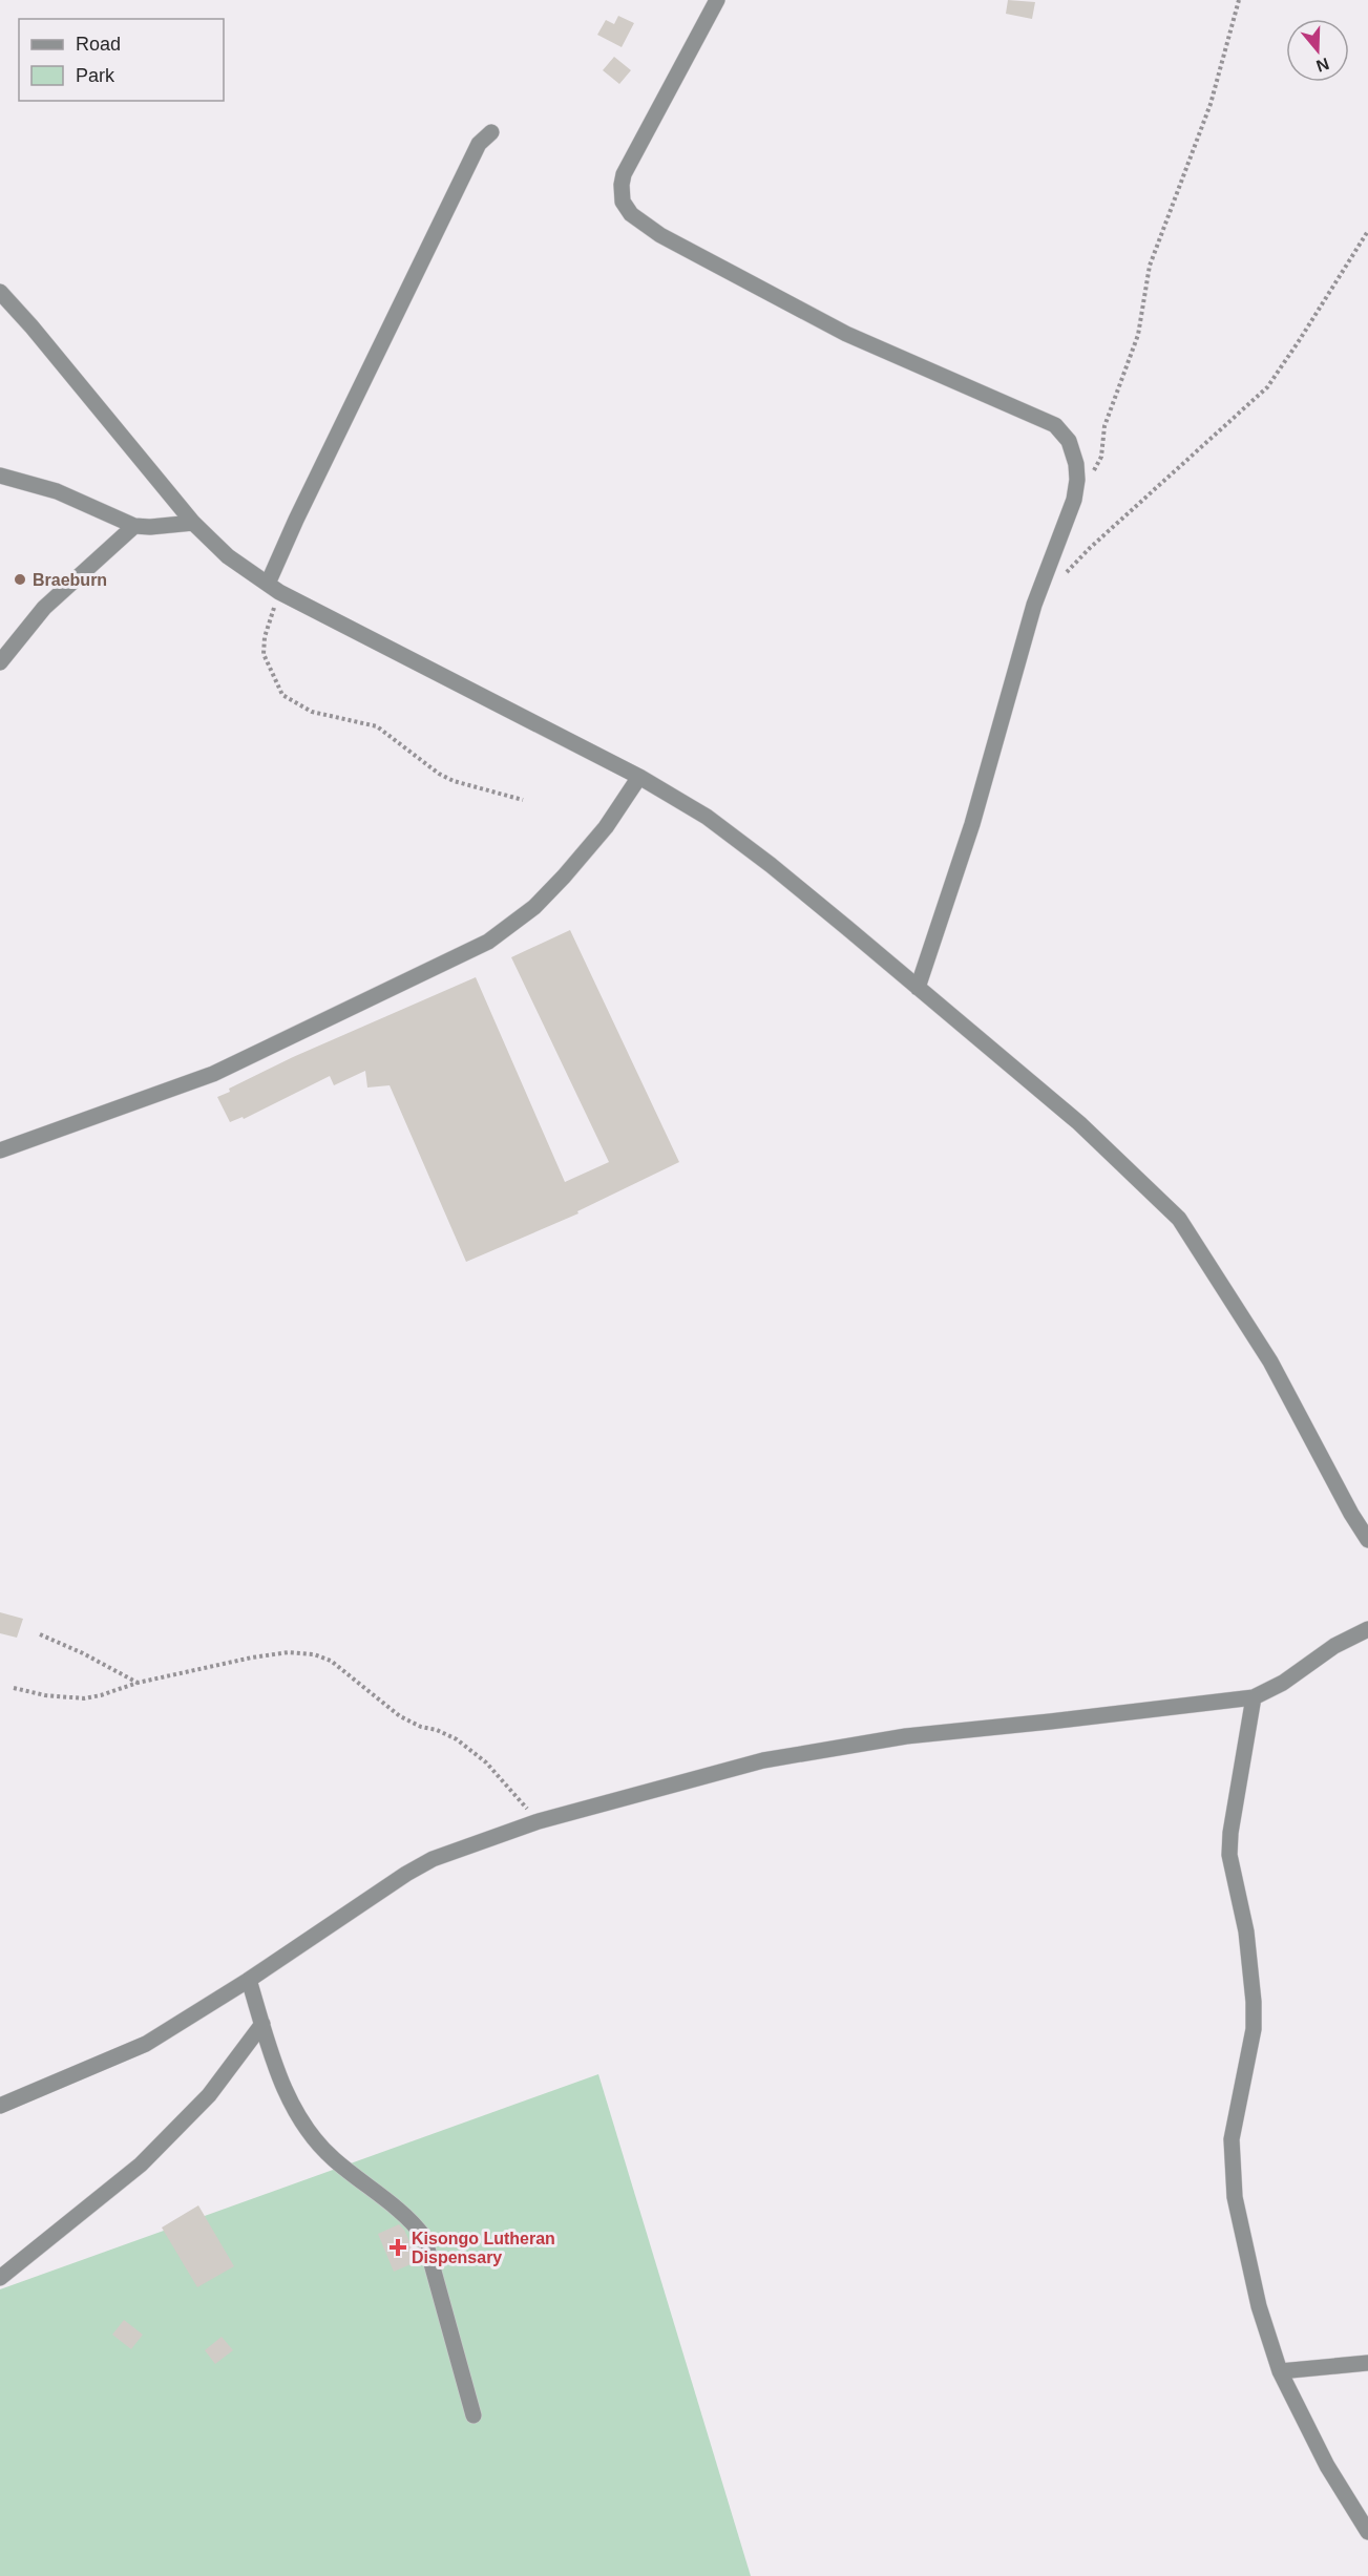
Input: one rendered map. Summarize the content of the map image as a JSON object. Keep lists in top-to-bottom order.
{
  "places": {
    "other": ["Braeburn"],
    "health": ["Kisongo Lutheran Dispensary"]
  },
  "legend": ["Road", "Park"],
  "north": "bottom"
}
